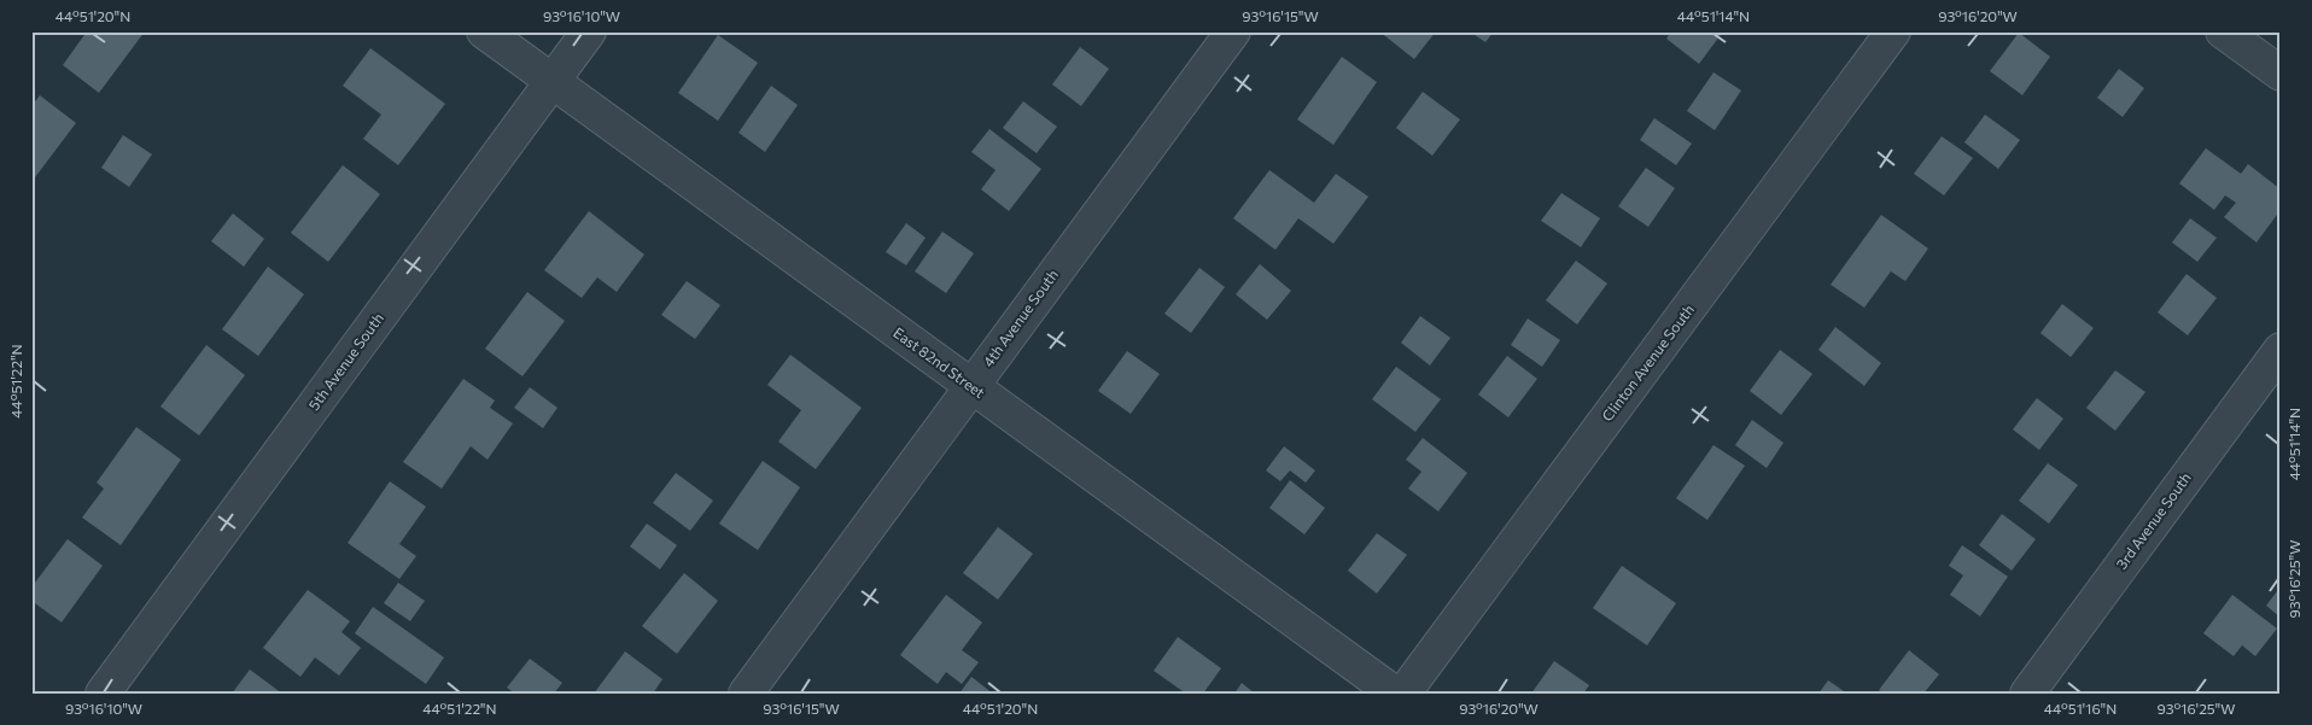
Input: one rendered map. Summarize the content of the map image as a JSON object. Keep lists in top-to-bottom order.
{
  "streets": {
    "street": [
      "4th Avenue South",
      "5th Avenue South",
      "East 82nd Street",
      "Clinton Avenue South",
      "3rd Avenue South"
    ]
  },
  "crossings": [
    ["4th Avenue South", "East 82nd Street"],
    ["5th Avenue South", "East 82nd Street"]
  ],
  "coordinates": [
    "44°51'20\"N",
    "93°16'10\"W",
    "93°16'15\"W",
    "44°51'14\"N",
    "93°16'20\"W",
    "44°51'22\"N",
    "93°16'25\"W",
    "44°51'16\"N"
  ]
}
